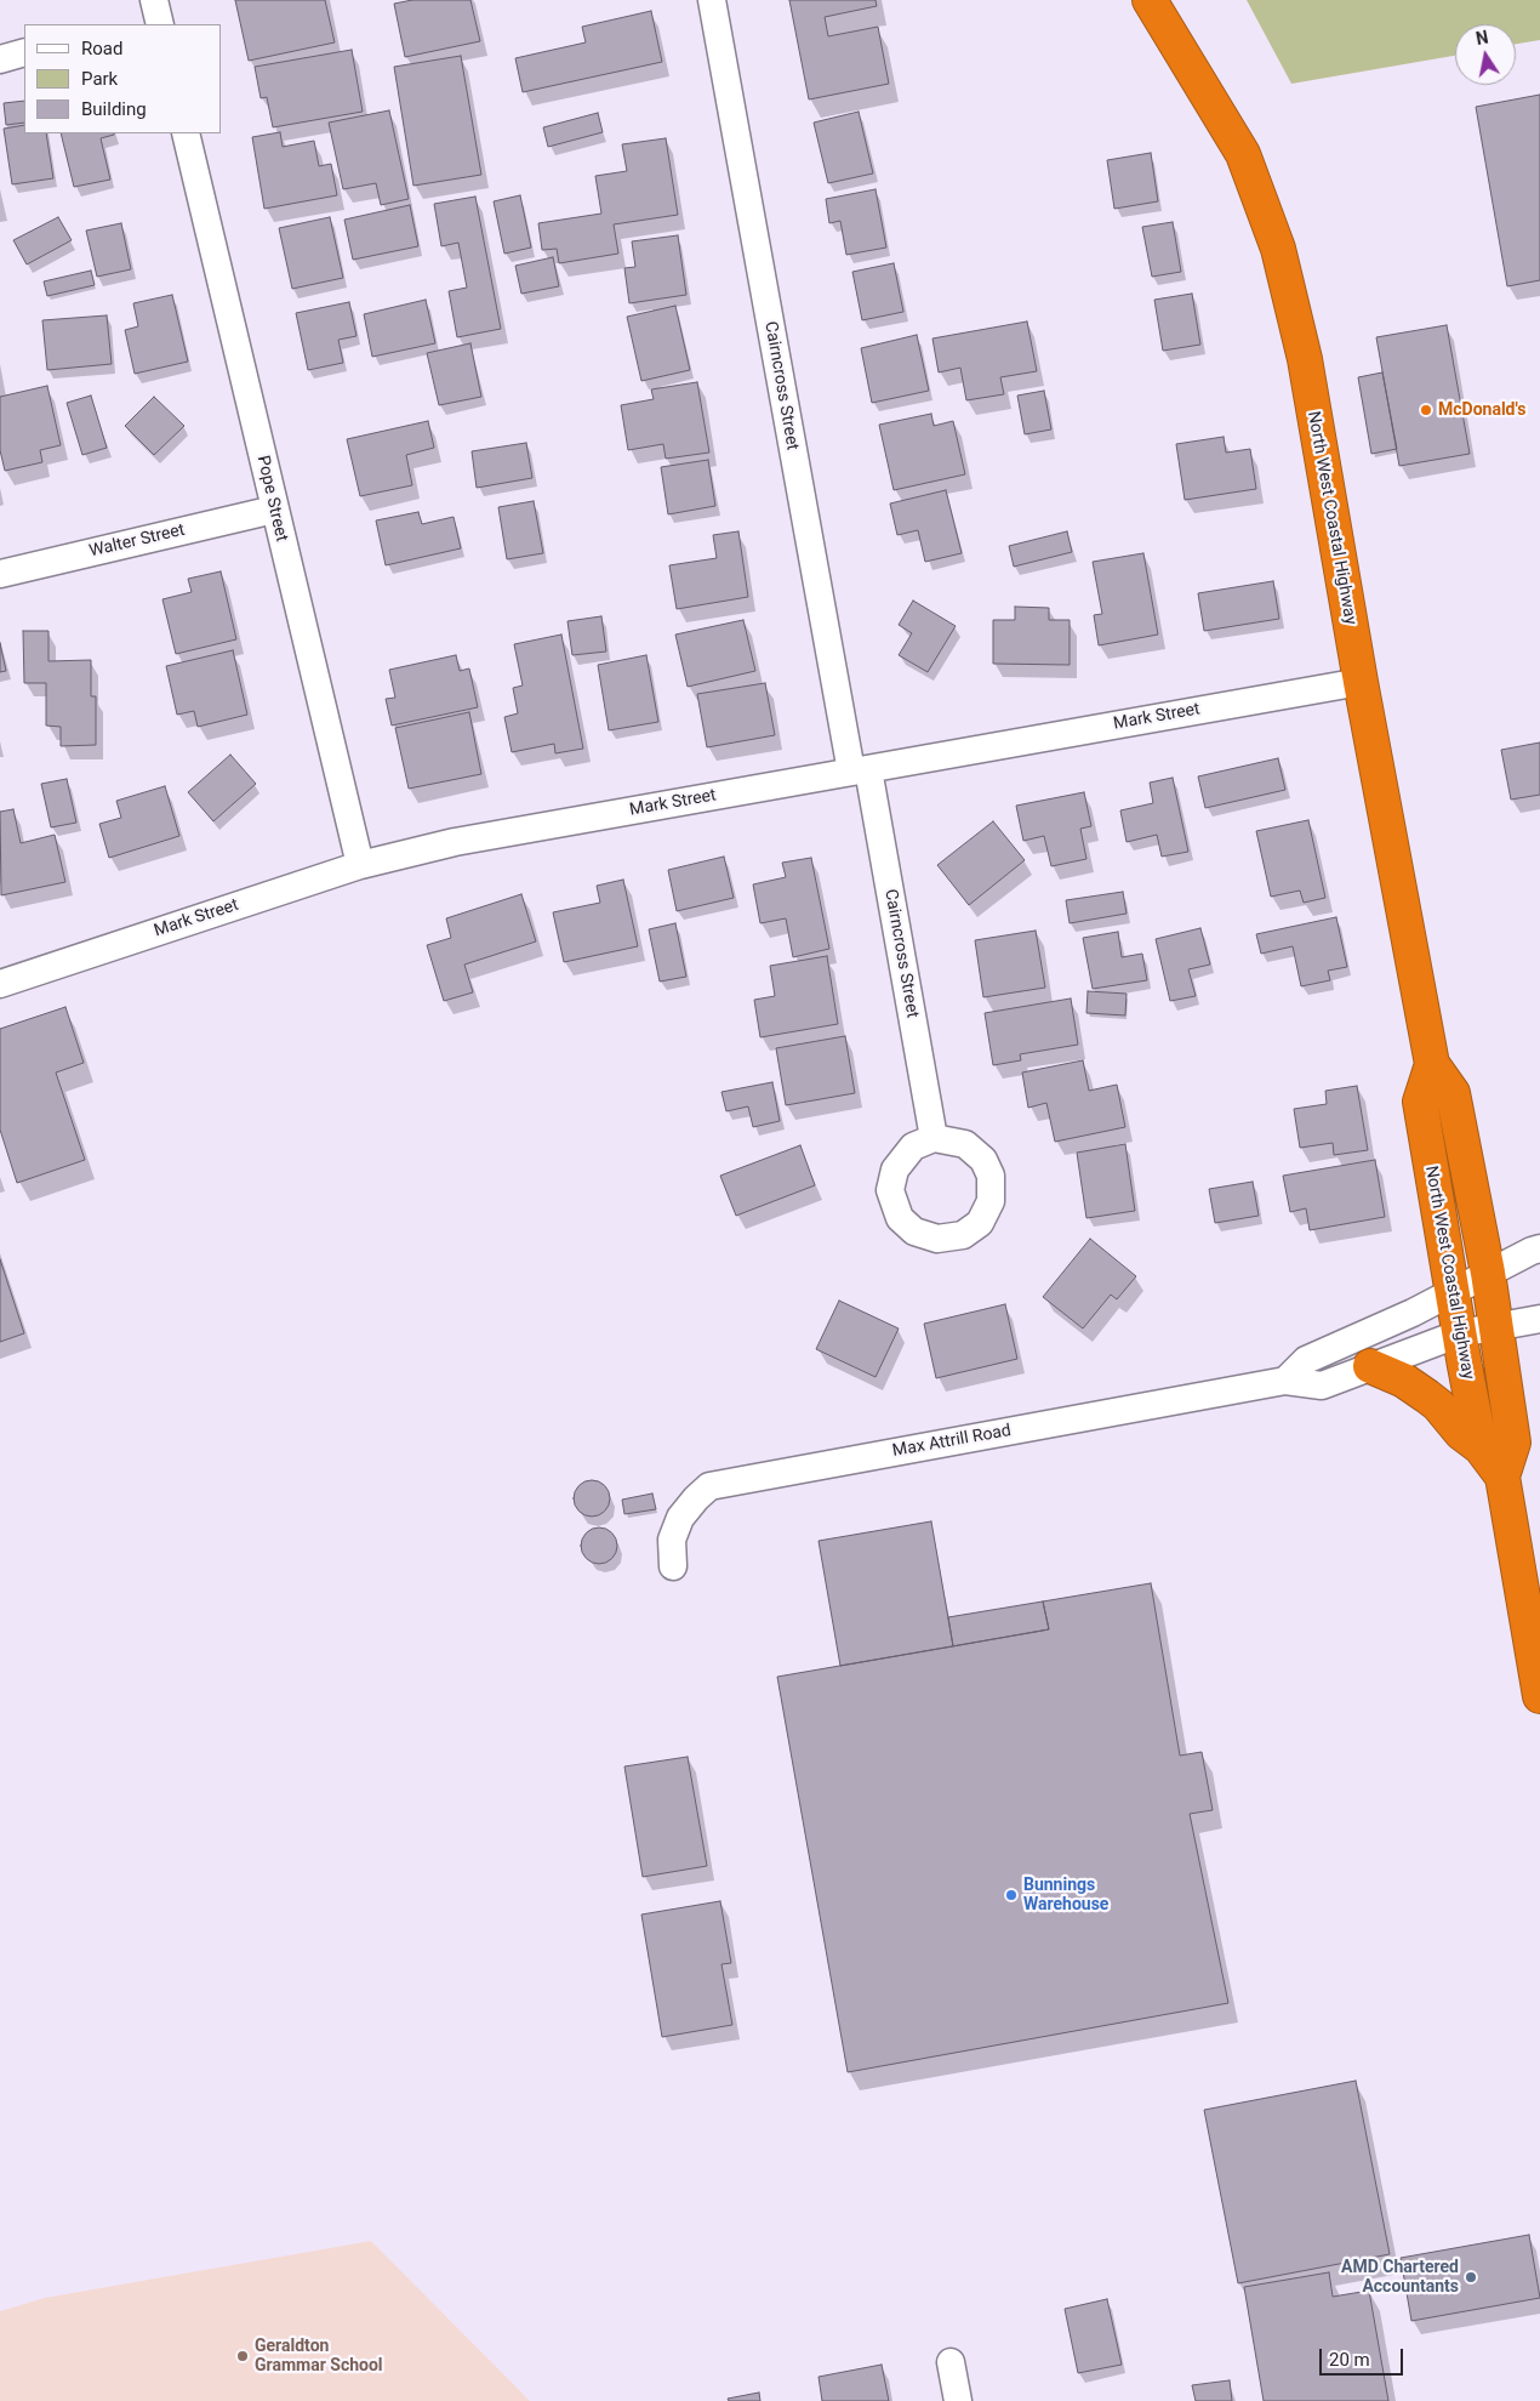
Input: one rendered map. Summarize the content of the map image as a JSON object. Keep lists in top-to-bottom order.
{
  "streets": {
    "highway": ["North West Coastal Highway"],
    "street": [
      "Cairncross Street",
      "Pope Street",
      "Walter Street",
      "Mark Street",
      "Max Attrill Road"
    ]
  },
  "crossings": [
    ["Cairncross Street", "Mark Street"],
    ["Pope Street", "Walter Street"],
    ["Pope Street", "Mark Street"],
    ["North West Coastal Highway", "Mark Street"],
    ["North West Coastal Highway", "Max Attrill Road"]
  ],
  "places": [
    "McDonald's",
    "Bunnings Warehouse",
    "AMD Chartered Accountants",
    "Geraldton Grammar School"
  ],
  "legend": ["Road", "Park", "Building"],
  "scale_bar": "20 m",
  "north": "top"
}
